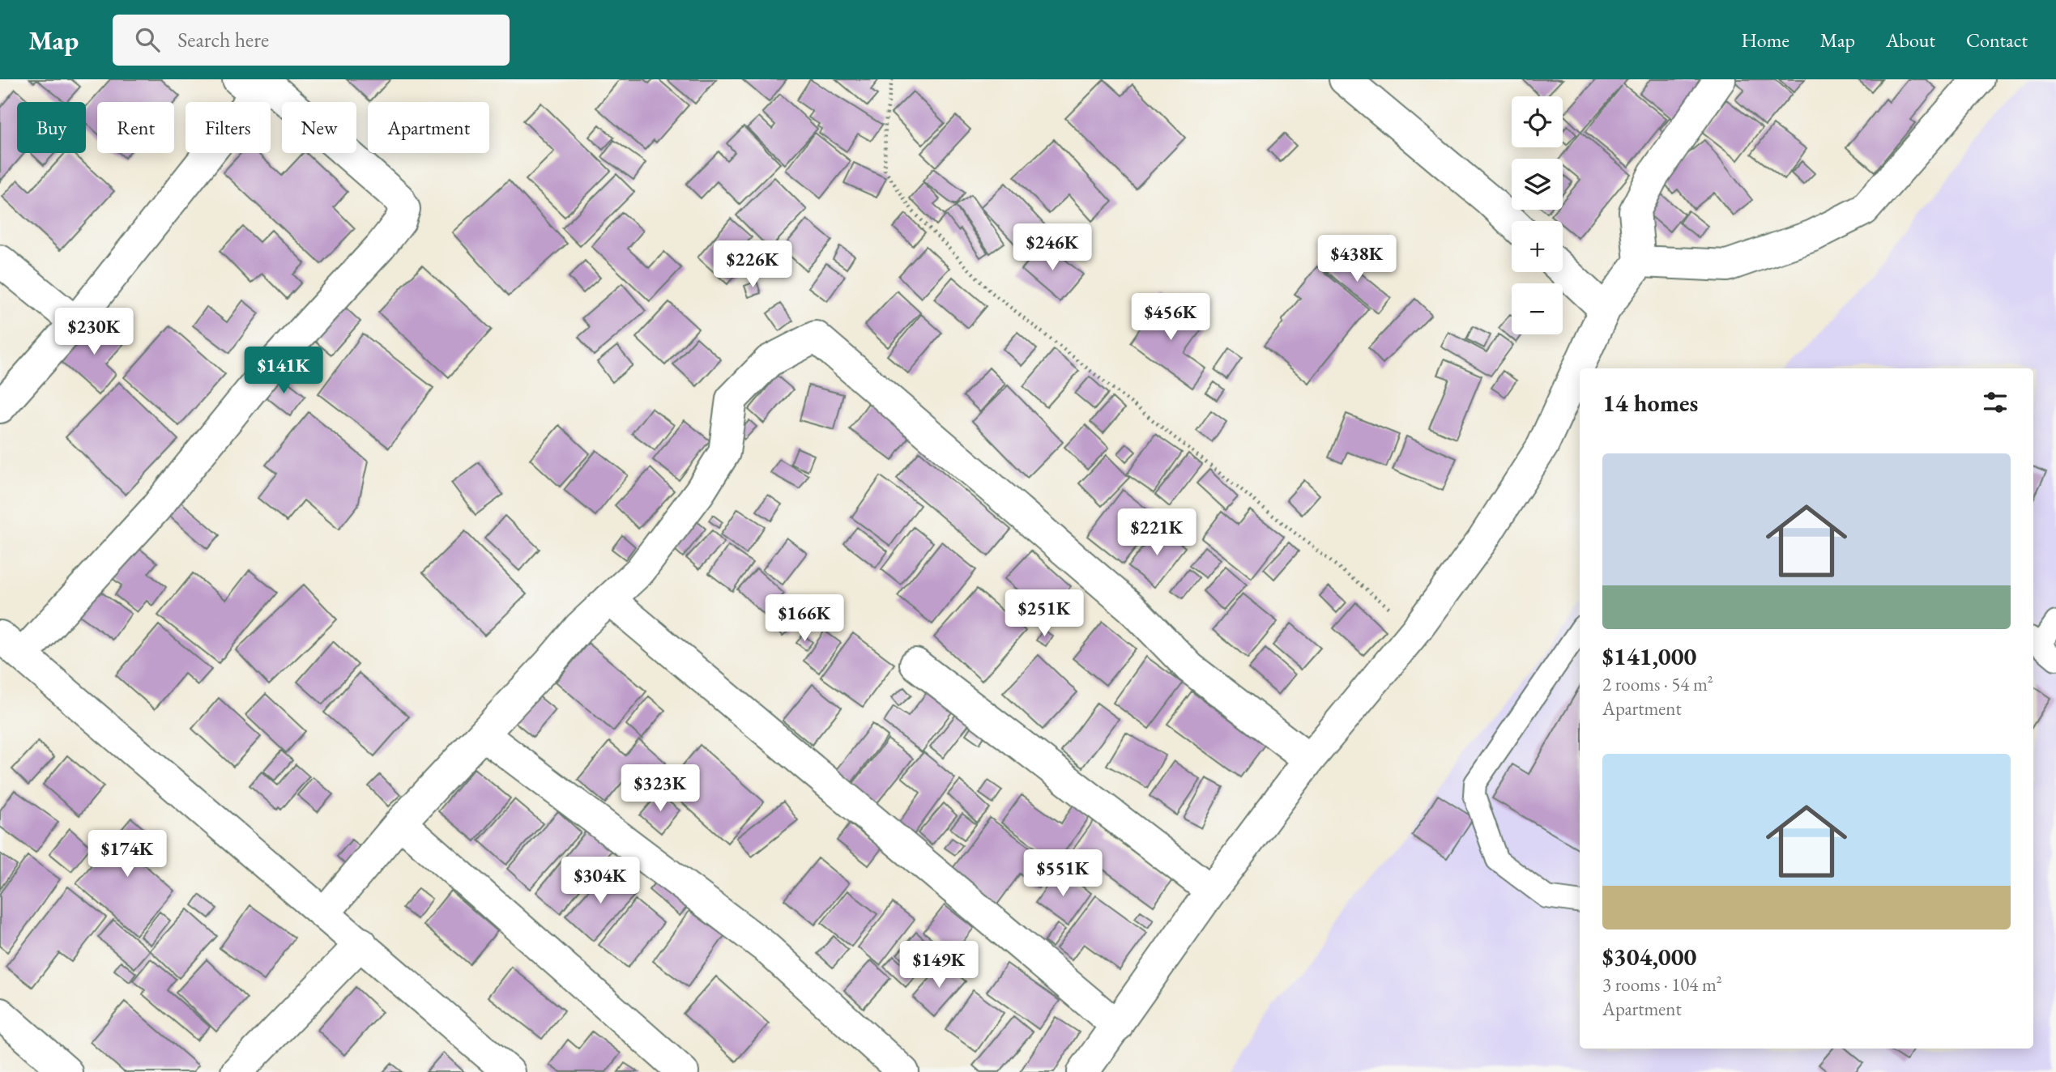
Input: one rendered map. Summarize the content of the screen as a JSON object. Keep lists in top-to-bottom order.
{
  "page": {
    "header": "Map",
    "search": "Search here",
    "nav": [
      "Home",
      "Map",
      "About",
      "Contact"
    ],
    "map_buttons": ["+", "−"],
    "chip": [
      "Buy",
      "Rent",
      "Filters",
      "New",
      "Apartment"
    ],
    "price": [
      "$246K",
      "$438K",
      "$226K",
      "$456K",
      "$230K",
      "$141K",
      "$221K",
      "$251K",
      "$166K",
      "$323K",
      "$174K",
      "$551K",
      "$304K",
      "$149K"
    ],
    "heading": "14 homes",
    "list": [
      {
        "name": "$141,000",
        "note": "2 rooms · 54 m² · Apartment"
      },
      {
        "name": "$304,000",
        "note": "3 rooms · 104 m² · Apartment"
      }
    ]
  }
}
